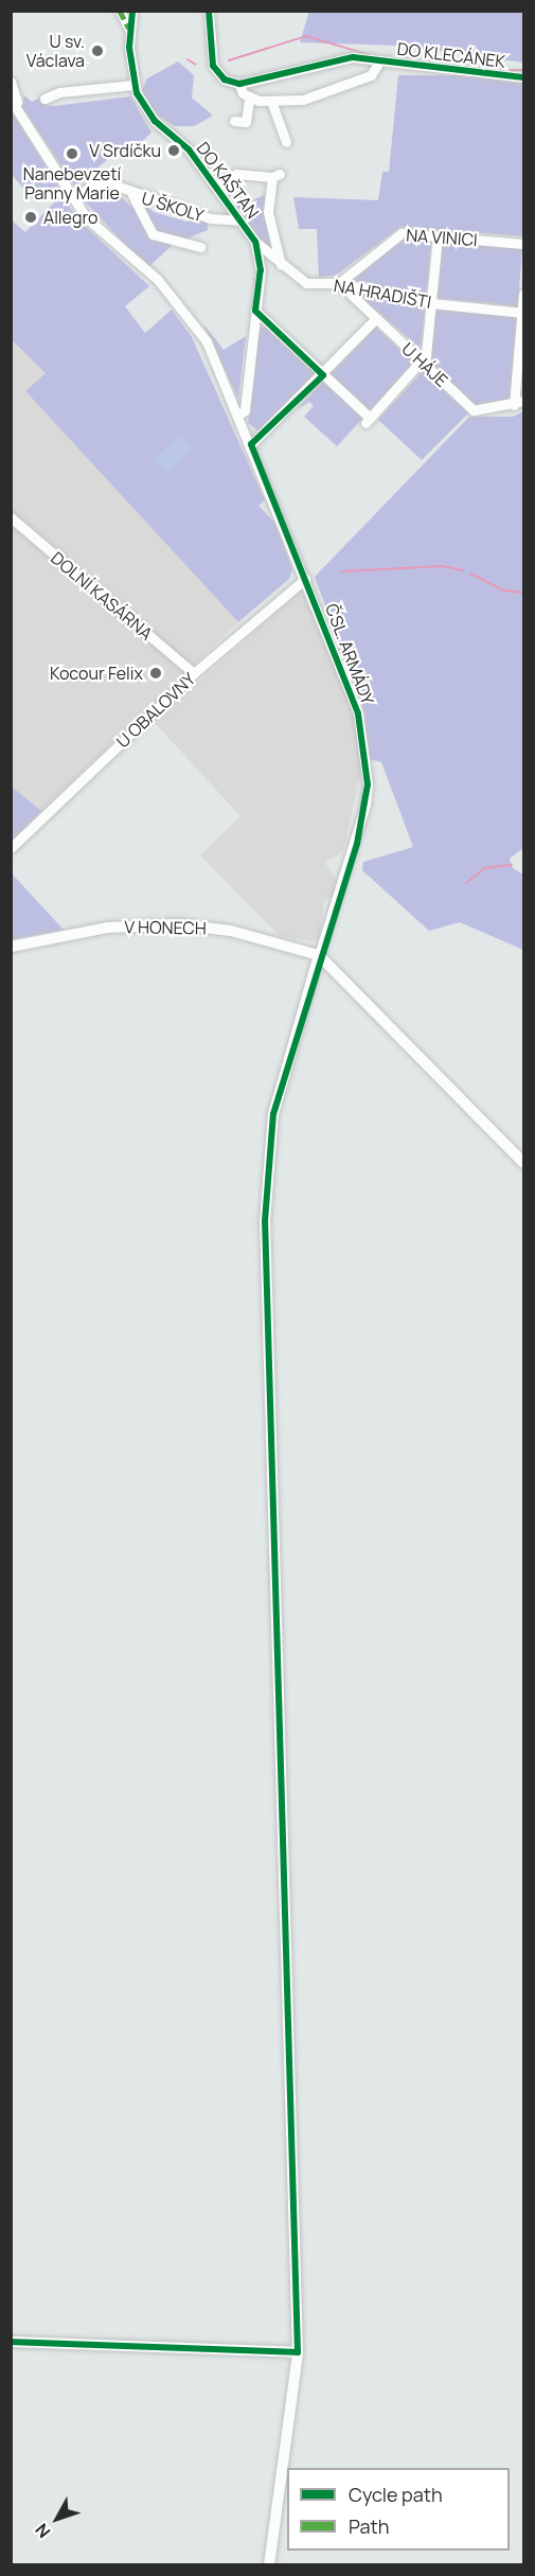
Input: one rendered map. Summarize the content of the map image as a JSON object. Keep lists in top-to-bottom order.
{
  "streets": {
    "street": [
      "DO KLECÁNEK",
      "DO KAŠTAN",
      "U ŠKOLY",
      "NA VINICI",
      "NA HRADIŠTI",
      "U HÁJE",
      "DOLNÍ KASÁRNA",
      "ČSL. ARMÁDY",
      "U OBALOVNY",
      "V HONECH"
    ]
  },
  "crossings": [
    ["DO KAŠTAN", "U ŠKOLY"],
    ["DO KAŠTAN", "NA HRADIŠTI"],
    ["DO KAŠTAN", "ČSL. ARMÁDY"],
    ["U ŠKOLY", "ČSL. ARMÁDY"],
    ["NA VINICI", "NA HRADIŠTI"],
    ["NA VINICI", "U HÁJE"],
    ["NA HRADIŠTI", "U HÁJE"],
    ["DOLNÍ KASÁRNA", "U OBALOVNY"],
    ["ČSL. ARMÁDY", "U OBALOVNY"],
    ["ČSL. ARMÁDY", "V HONECH"]
  ],
  "places": [
    "U sv. Václava",
    "V Srdíčku",
    "Nanebevzetí Panny Marie",
    "Allegro",
    "Kocour Felix"
  ],
  "legend": ["Cycle path", "Path"],
  "north": "bottom left"
}
